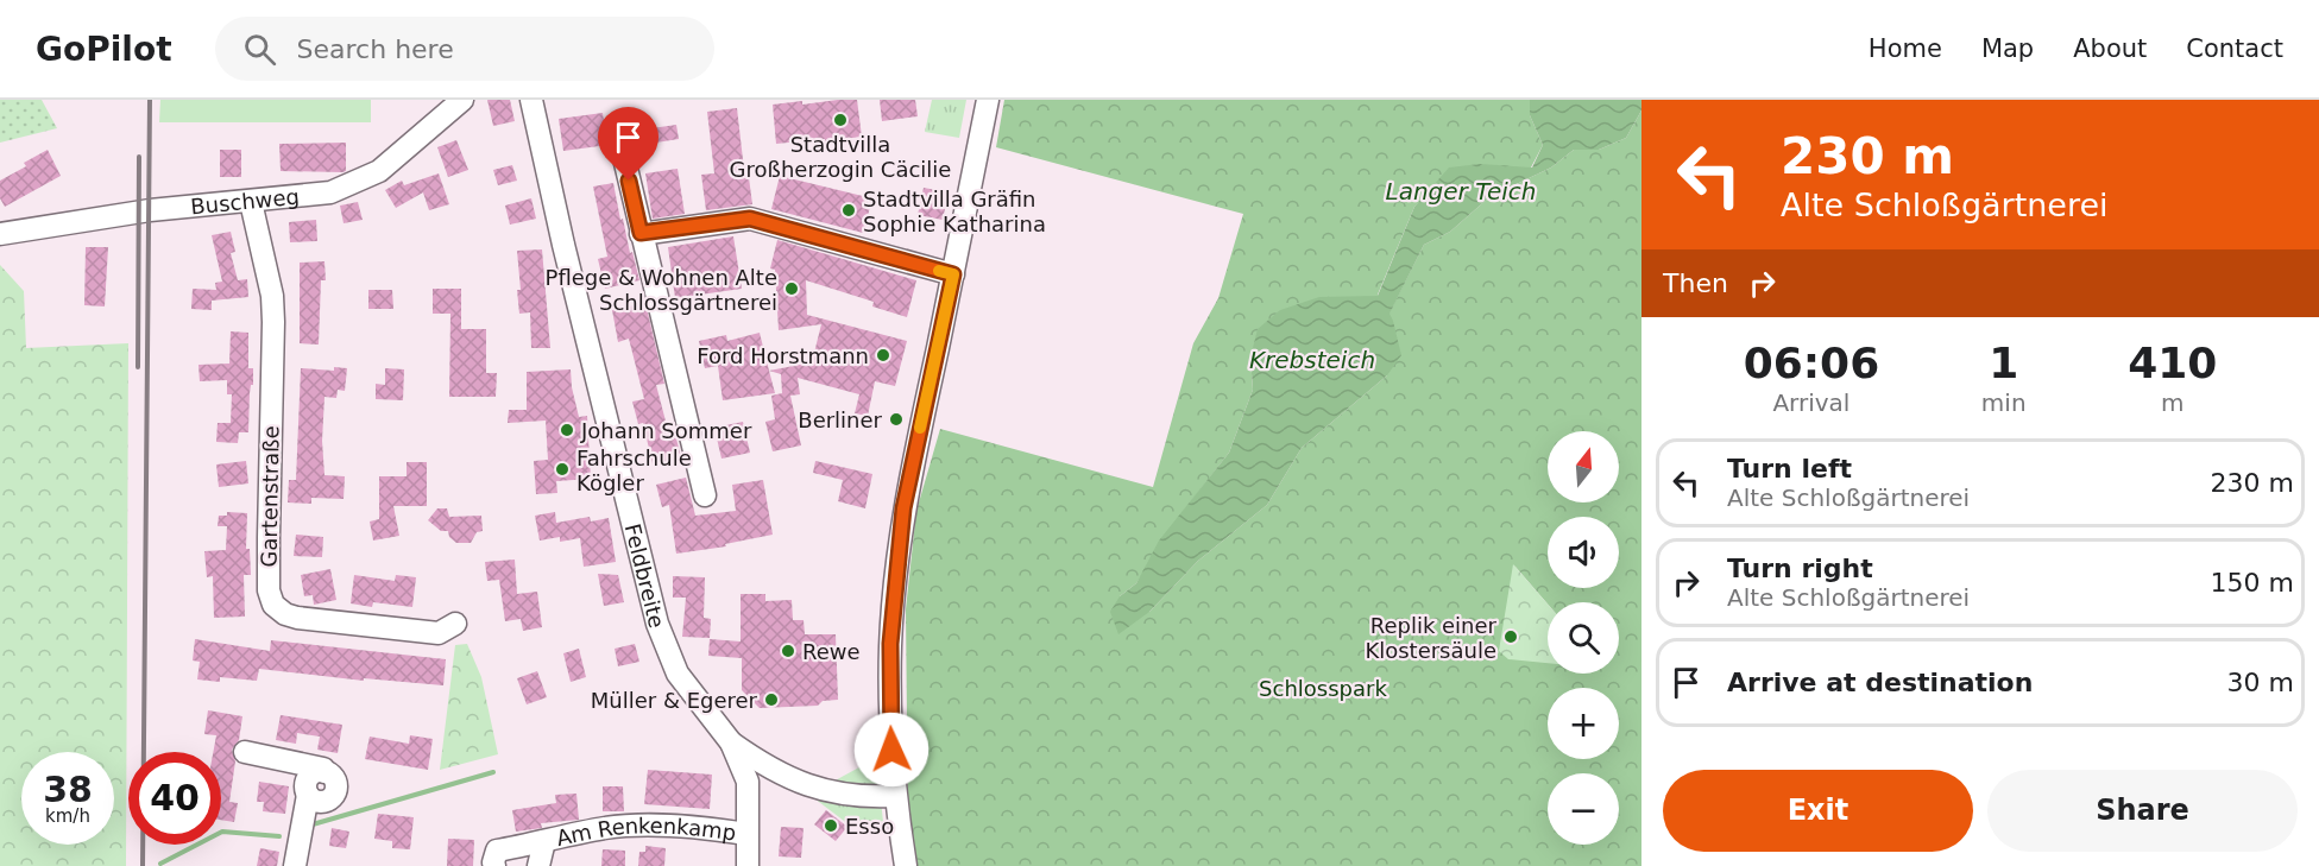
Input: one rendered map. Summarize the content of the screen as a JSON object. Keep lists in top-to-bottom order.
{
  "streets": {
    "street": [
      "Buschweg",
      "Gartenstraße",
      "Feldbreite",
      "Am Renkenkamp"
    ]
  },
  "crossings": [
    ["Buschweg", "Gartenstraße"],
    ["Feldbreite", "Am Renkenkamp"]
  ],
  "water": ["Langer Teich", "Krebsteich"],
  "parks": ["Schlosspark"],
  "places": [
    "Stadtvilla Großherzogin Cäcilie",
    "Stadtvilla Gräfin Sophie Katharina",
    "Pflege & Wohnen Alte Schlossgärtnerei",
    "Ford Horstmann",
    "Berliner",
    "Johann Sommer",
    "Fahrschule Kögler",
    "Replik einer Klostersäule",
    "Rewe",
    "Müller & Egerer",
    "Esso"
  ],
  "north": "top",
  "page": {
    "header": "GoPilot",
    "search": "Search here",
    "nav": [
      "Home",
      "Map",
      "About",
      "Contact"
    ],
    "turn": ["230 m", "Alte Schloßgärtnerei"],
    "then": "Then",
    "eta": [
      "06:06",
      "Arrival",
      "1",
      "min",
      "410",
      "m"
    ],
    "map_buttons": ["+", "−"],
    "list": [
      {
        "name": "Turn left",
        "note": "Alte Schloßgärtnerei",
        "value": "230 m"
      },
      {
        "name": "Turn right",
        "note": "Alte Schloßgärtnerei",
        "value": "150 m"
      },
      {
        "name": "Arrive at destination",
        "value": "30 m"
      }
    ],
    "speed": "38 km/h",
    "limit": "40",
    "buttons": ["Exit", "Share"]
  }
}
